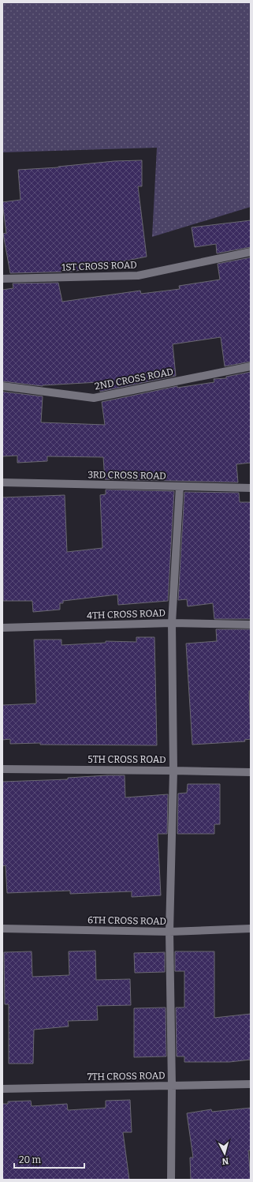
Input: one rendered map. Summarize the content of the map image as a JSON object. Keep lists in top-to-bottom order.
{
  "streets": {
    "street": [
      "1ST CROSS ROAD",
      "2ND CROSS ROAD",
      "3RD CROSS ROAD",
      "4TH CROSS ROAD",
      "5TH CROSS ROAD",
      "6TH CROSS ROAD",
      "7TH CROSS ROAD"
    ]
  },
  "scale_bar": "20 m",
  "north": "bottom"
}
